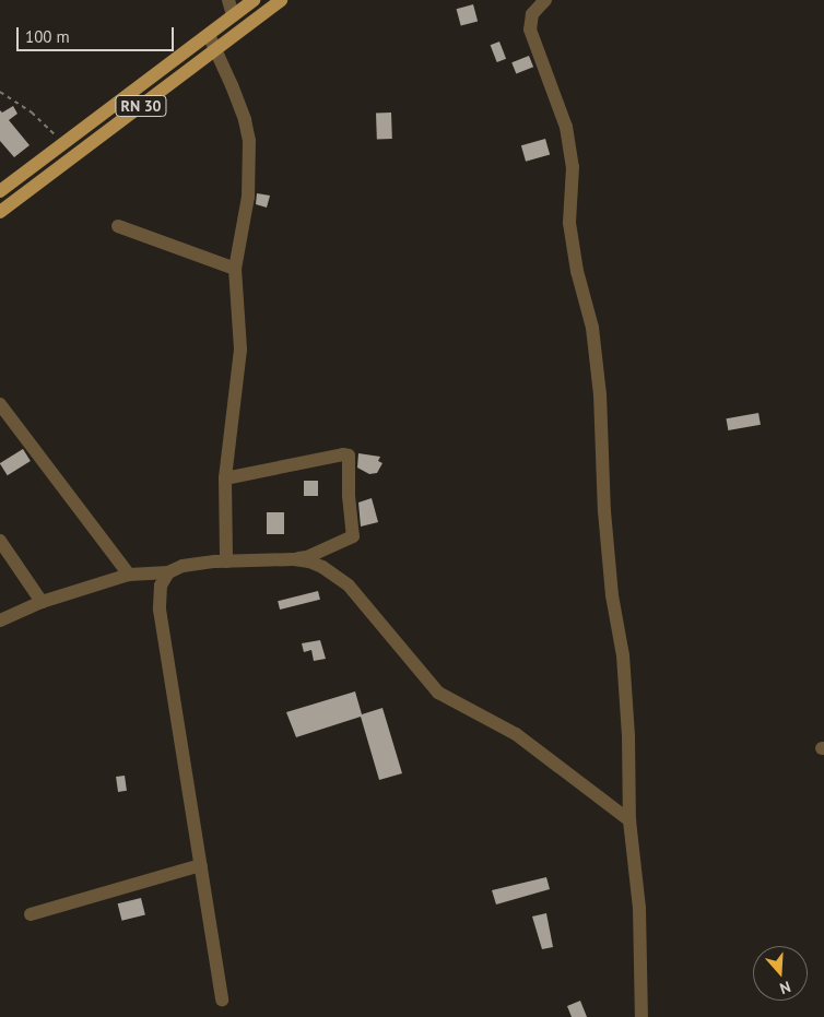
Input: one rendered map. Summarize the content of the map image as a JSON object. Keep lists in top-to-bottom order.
{
  "streets": {
    "main road": ["RN 30"]
  },
  "scale_bar": "100 m",
  "north": "bottom"
}
